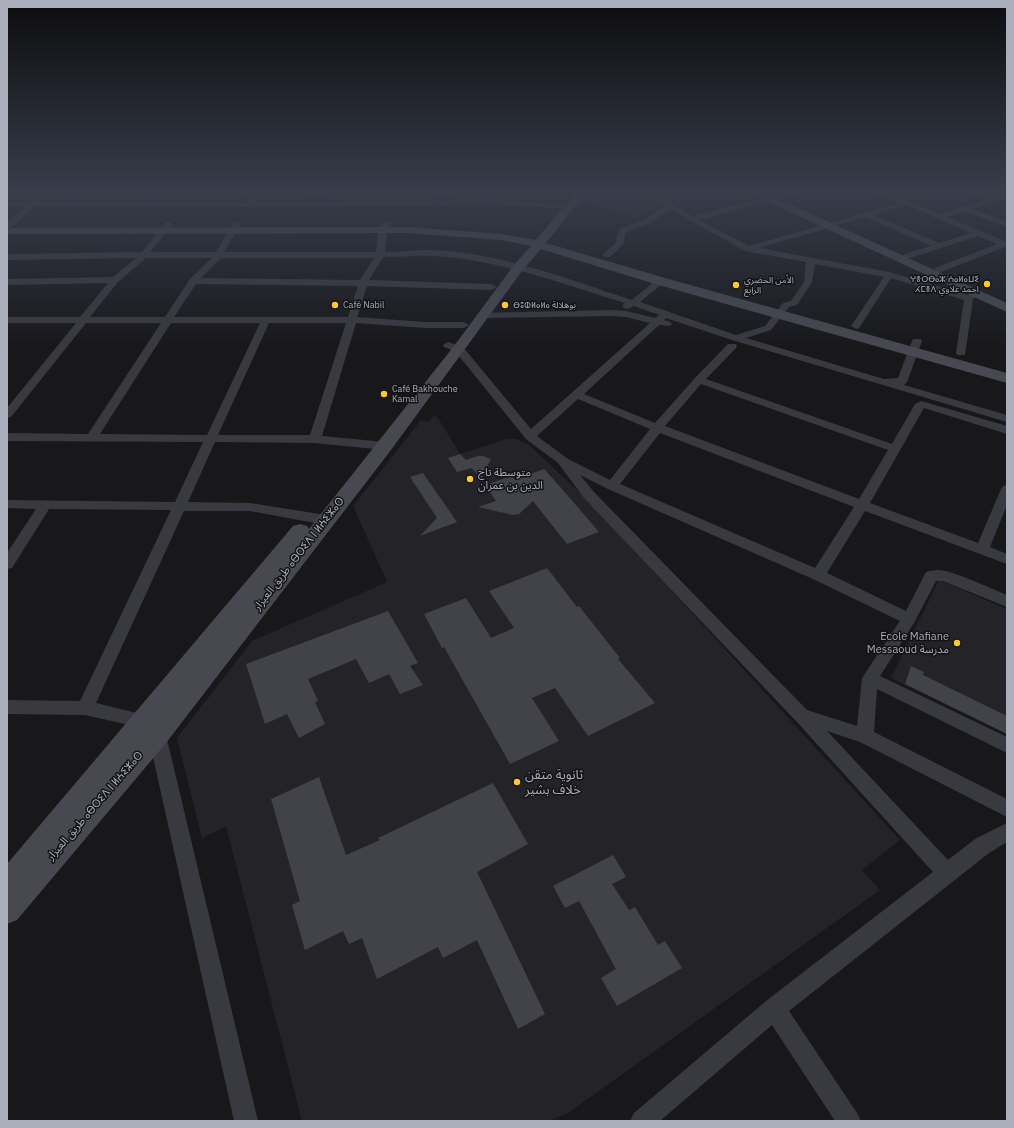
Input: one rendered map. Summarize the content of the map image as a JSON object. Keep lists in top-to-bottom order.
{
  "streets": {
    "main road": ["طريق العيزار ⴰⴱⵔⵉⴷ ⵏ ⵍⵄⵉⵣⴰⵔ"]
  },
  "places": [
    "ⵖⴻⵔⴱⴰⵣ ⵄⴰⵍⴰⵡⵉ ⵃⵎⴻⴷ احمد علاوي",
    "الأمن الحضري الرابع",
    "Café Nabil",
    "ⴱⵓⵀⵍⴰⵍⴰ بوهلالة",
    "Café Bakhouche Kamal",
    "متوسطة تاج الدين بن عمران",
    "Ecole Mafiane Messaoud مدرسة",
    "ثانوية متقن خلاف بشير"
  ]
}
